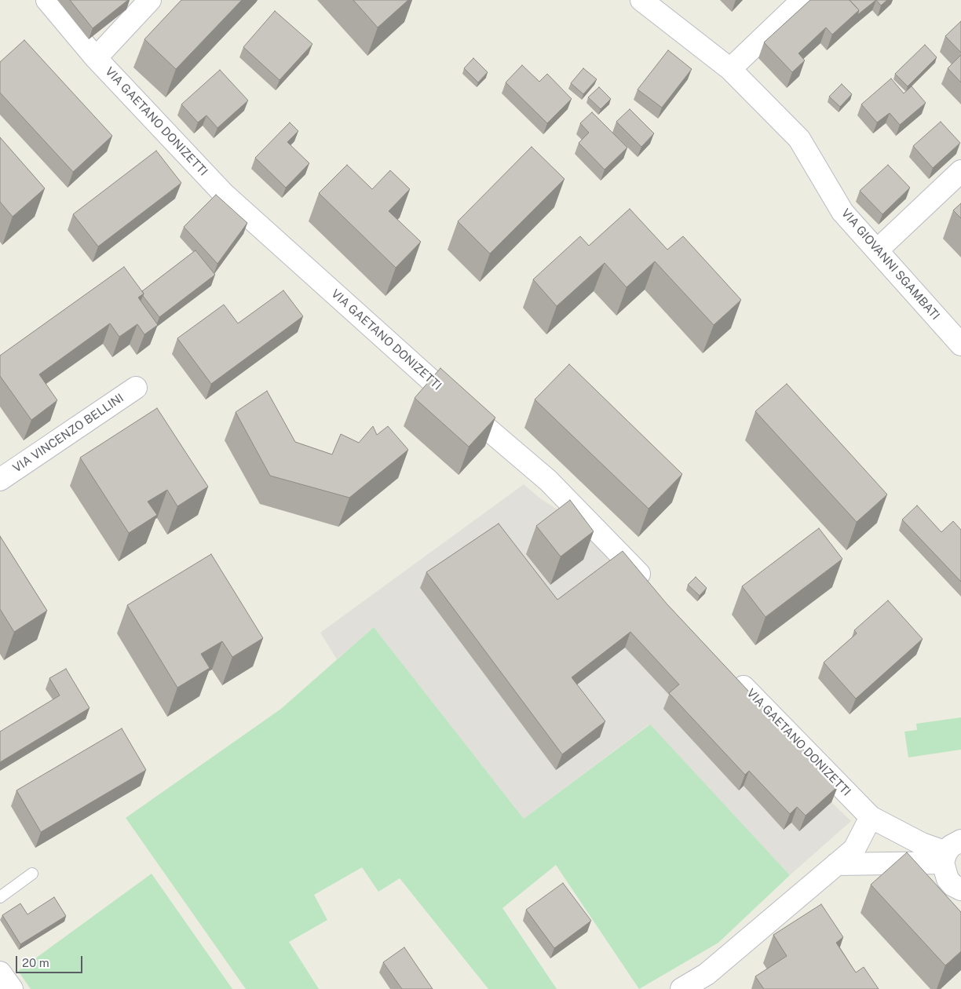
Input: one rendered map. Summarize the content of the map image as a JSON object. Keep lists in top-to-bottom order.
{
  "streets": {
    "street": ["VIA GAETANO DONIZETTI", "VIA GIOVANNI SGAMBATI", "VIA VINCENZO BELLINI"]
  },
  "scale_bar": "20 m"
}
